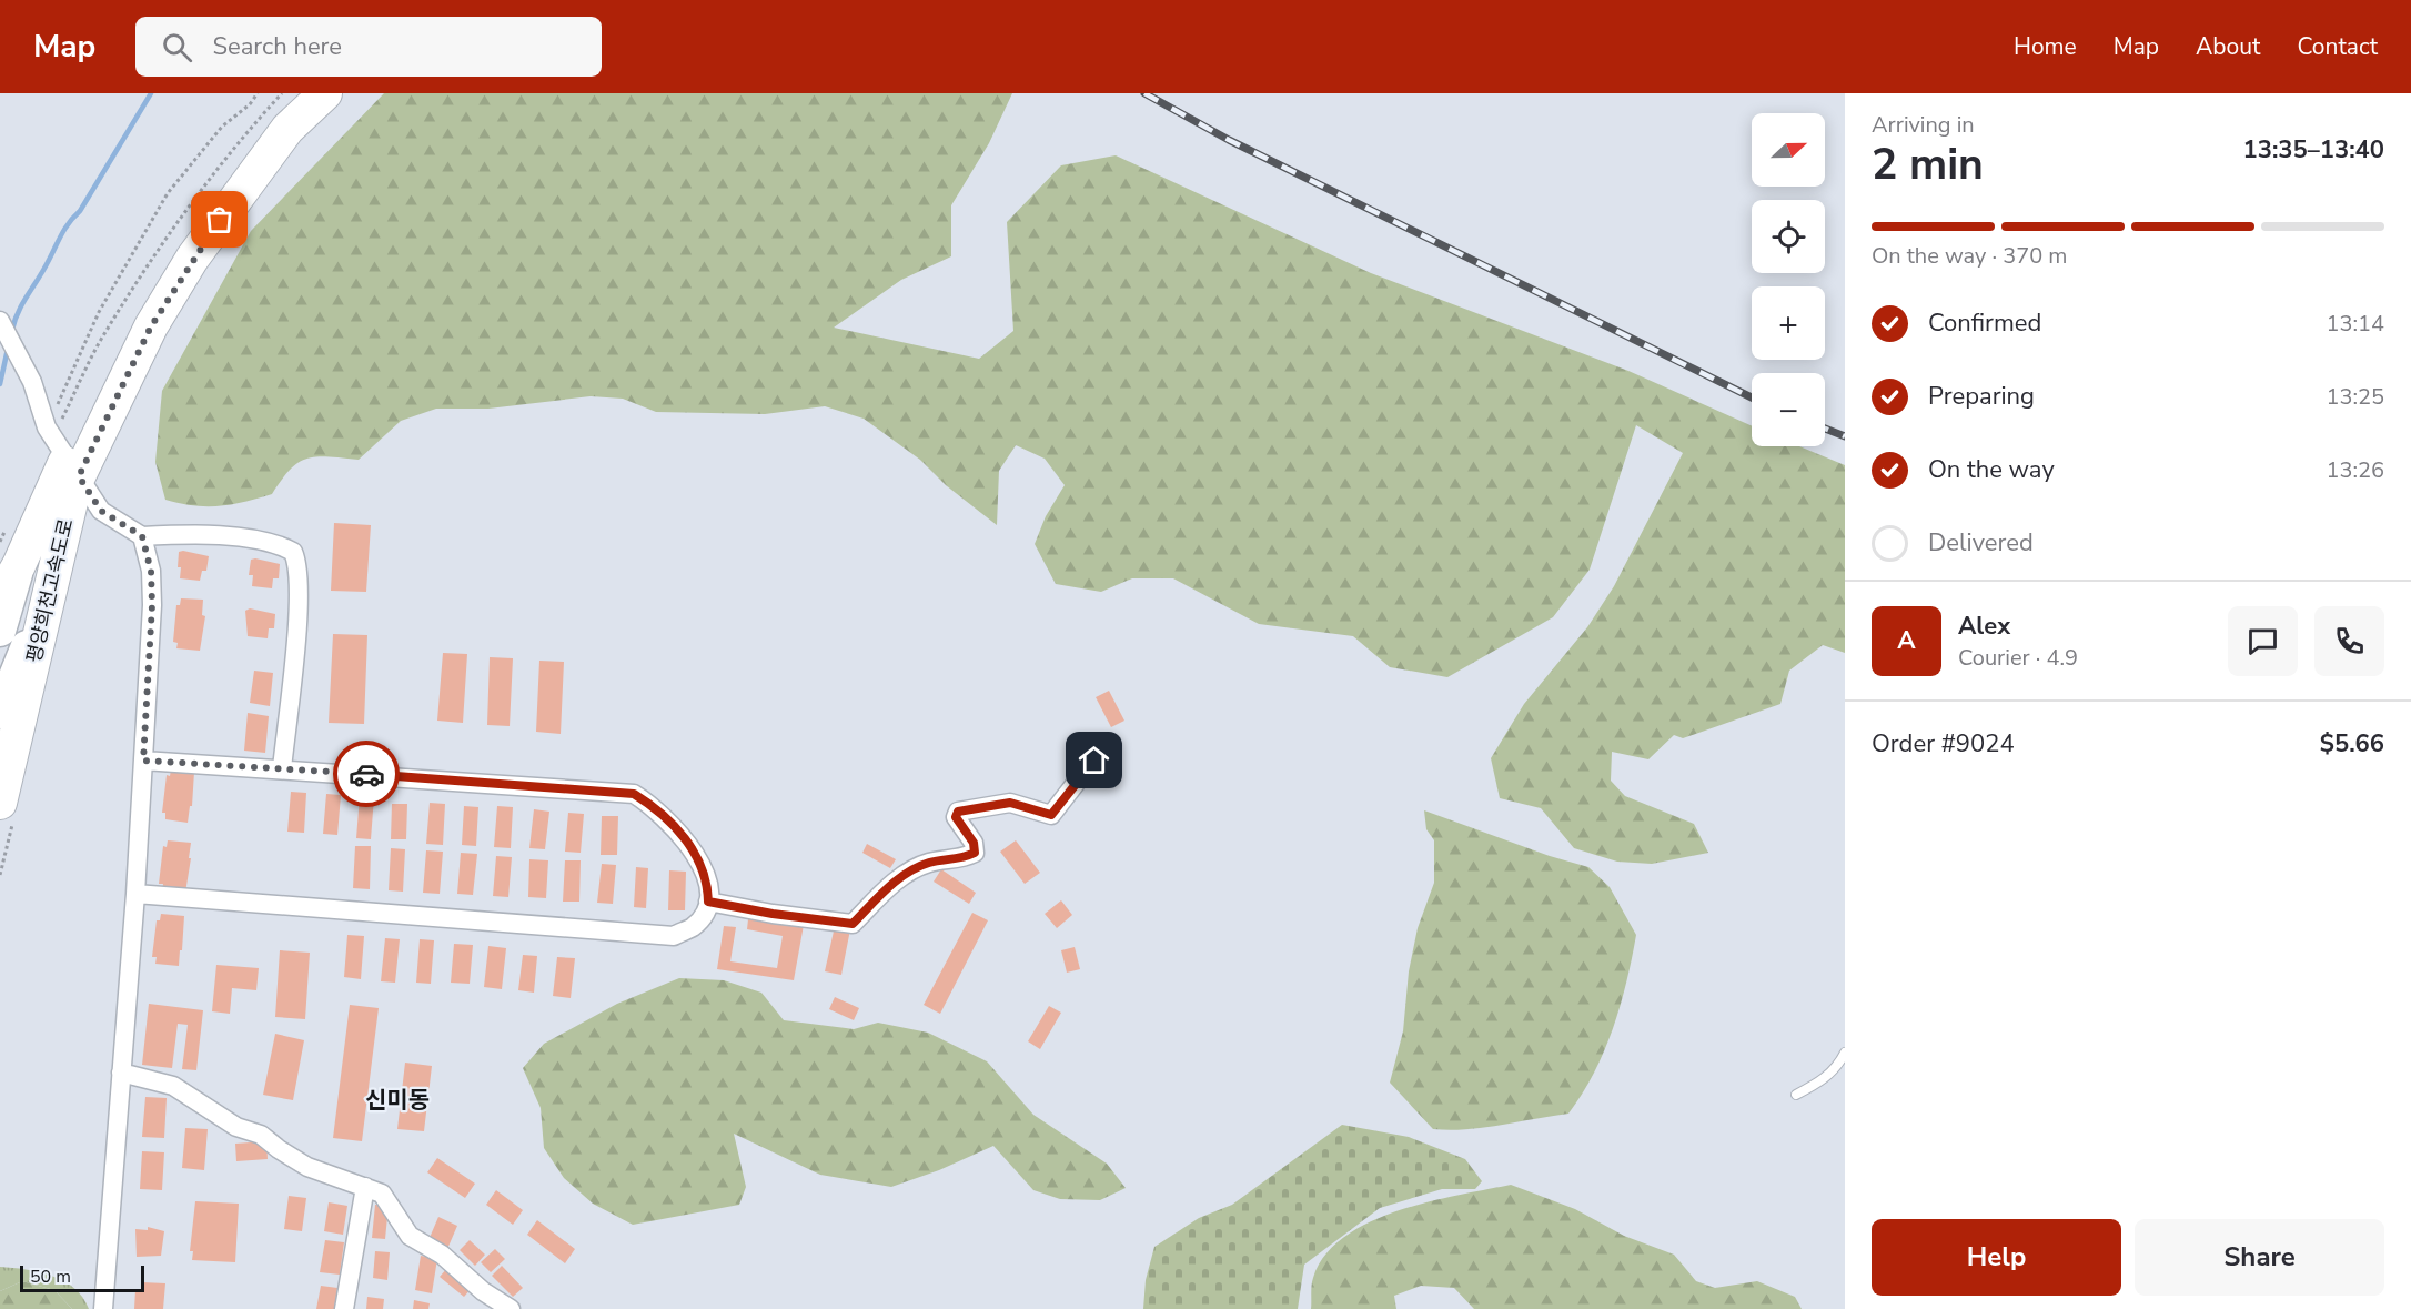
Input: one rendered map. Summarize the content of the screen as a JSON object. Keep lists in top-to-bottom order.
{
  "streets": {
    "highway": ["평양희천고속도로"]
  },
  "districts": ["신미동"],
  "scale_bar": "50 m",
  "north": "right",
  "page": {
    "header": "Map",
    "search": "Search here",
    "nav": [
      "Home",
      "Map",
      "About",
      "Contact"
    ],
    "heading": ["2 min", "Arriving in", "13:35–13:40"],
    "panel": [
      "Alex",
      "Courier · 4.9",
      "Order #9024",
      "$5.66"
    ],
    "map_buttons": ["+", "−"],
    "bar": "On the way · 370 m",
    "list": [
      ["Confirmed", "13:14"],
      ["Preparing", "13:25"],
      ["On the way", "13:26"],
      "Delivered"
    ],
    "round": "A",
    "buttons": ["Help", "Share"],
    "scale": "50 m"
  }
}
